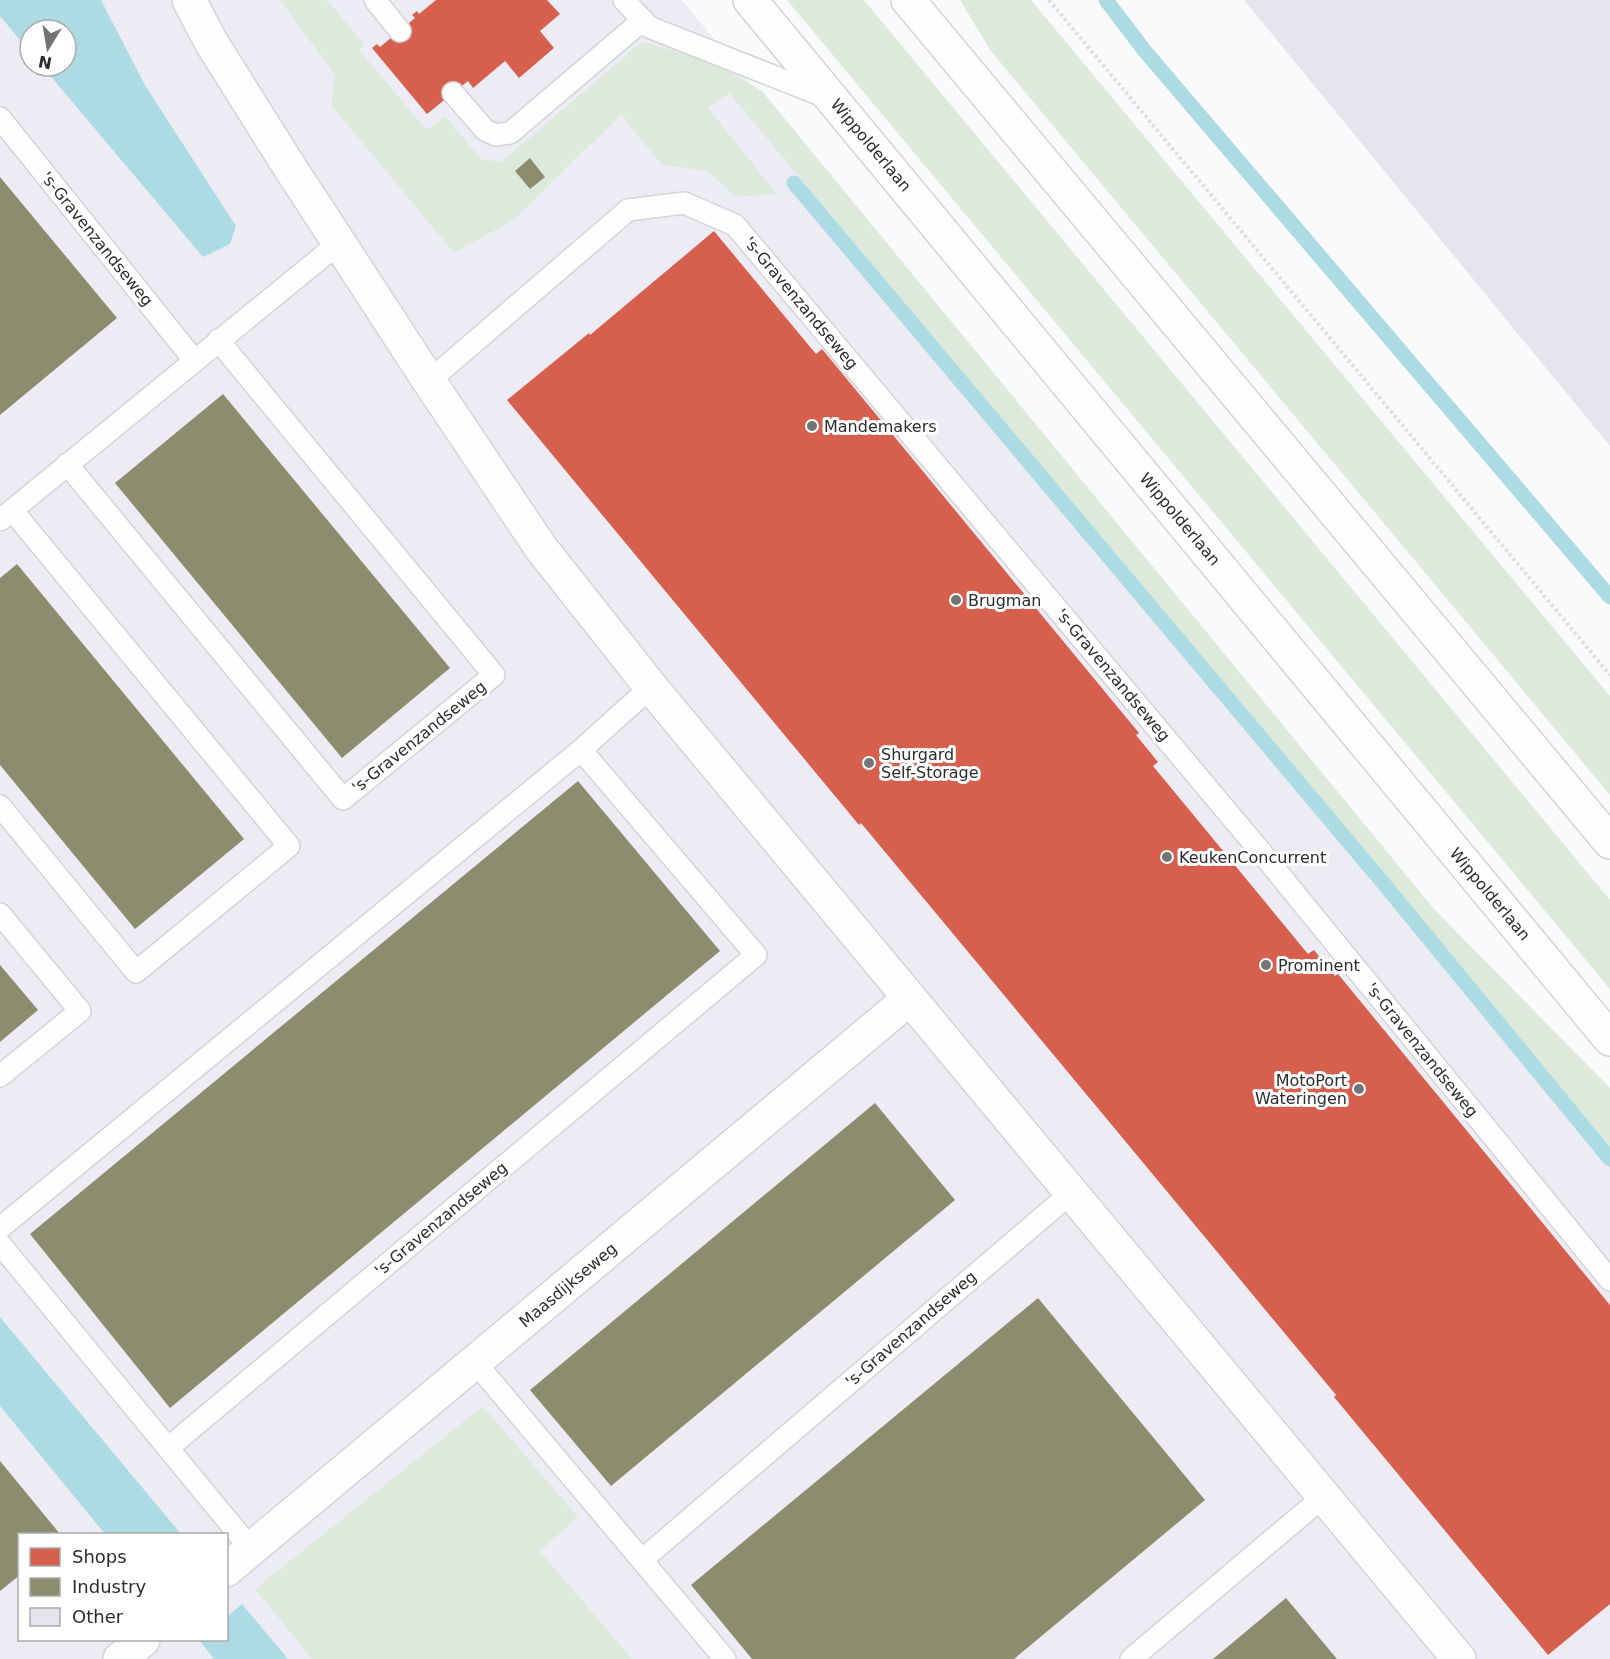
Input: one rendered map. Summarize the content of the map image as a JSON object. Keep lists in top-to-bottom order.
{
  "streets": {
    "street": ["Wippolderlaan", "Maasdijkseweg"],
    "lane": ["'s-Gravenzandseweg"]
  },
  "places": [
    "Mandemakers",
    "Brugman",
    "Shurgard Self-Storage",
    "KeukenConcurrent",
    "Prominent",
    "MotoPort Wateringen"
  ],
  "legend": ["Shops", "Industry", "Other"],
  "north": "bottom"
}
